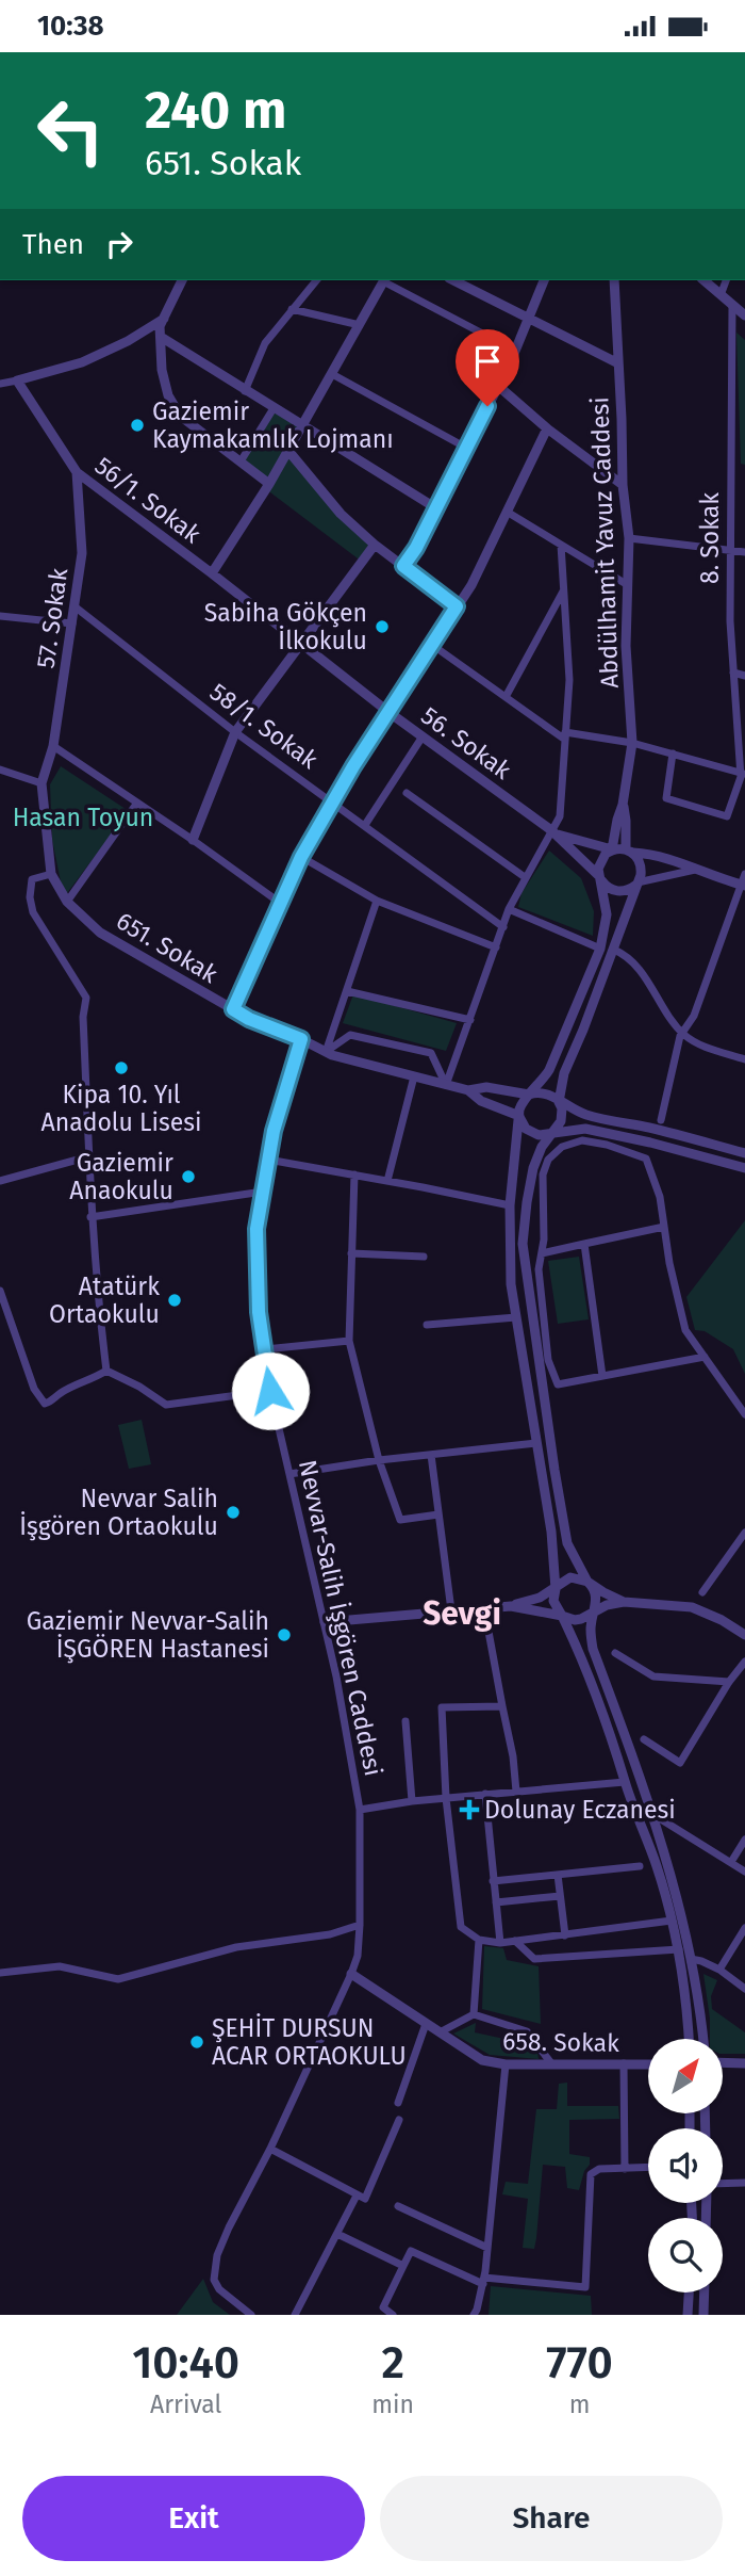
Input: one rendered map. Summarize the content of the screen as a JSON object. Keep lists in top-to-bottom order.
{
  "streets": {
    "street": [
      "56/1. Sokak",
      "8. Sokak",
      "Abdülhamit Yavuz Caddesi",
      "57. Sokak",
      "58/1. Sokak",
      "56. Sokak",
      "651. Sokak",
      "Nevvar-Salih İşgören Caddesi",
      "658. Sokak"
    ]
  },
  "crossings": [
    ["56/1. Sokak", "57. Sokak"],
    ["56/1. Sokak", "56. Sokak"],
    ["Abdülhamit Yavuz Caddesi", "56. Sokak"],
    ["57. Sokak", "58/1. Sokak"],
    ["57. Sokak", "651. Sokak"],
    ["651. Sokak", "Nevvar-Salih İşgören Caddesi"],
    ["Nevvar-Salih İşgören Caddesi", "658. Sokak"]
  ],
  "districts": ["Sevgi"],
  "parks": ["Hasan Toyun"],
  "places": {
    "other": [
      "Gaziemir Kaymakamlık Lojmanı",
      "Sabiha Gökçen İlkokulu",
      "Kipa 10. Yıl Anadolu Lisesi",
      "Gaziemir Anaokulu",
      "Atatürk Ortaokulu",
      "Nevvar Salih İşgören Ortaokulu",
      "Gaziemir Nevvar-Salih İŞGÖREN Hastanesi",
      "ŞEHİT DURSUN ACAR ORTAOKULU"
    ],
    "health": ["Dolunay Eczanesi"]
  },
  "north": "top right",
  "page": {
    "status": "10:38",
    "turn": ["240 m", "651. Sokak"],
    "then": "Then",
    "eta": [
      "10:40",
      "Arrival",
      "2",
      "min",
      "770",
      "m"
    ],
    "buttons": ["Exit", "Share"]
  }
}
